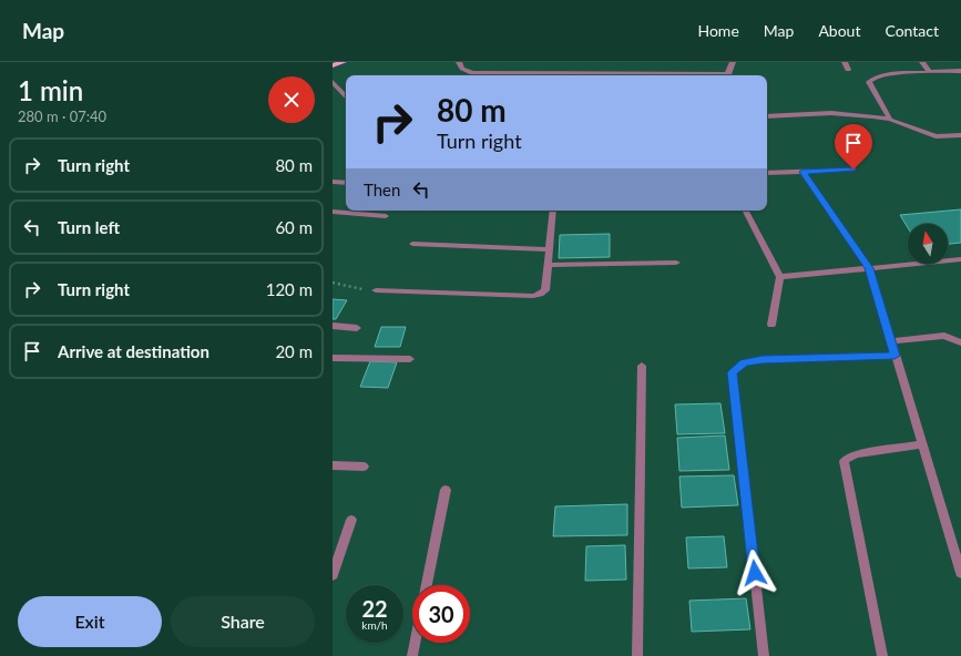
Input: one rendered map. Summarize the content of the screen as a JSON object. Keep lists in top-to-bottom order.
{
  "north": "top",
  "page": {
    "header": "Map",
    "nav": [
      "Home",
      "Map",
      "About",
      "Contact"
    ],
    "heading": ["1 min", "280 m · 07:40"],
    "turn": ["80 m", "Turn right"],
    "list": [
      {
        "name": "Turn right",
        "value": "80 m"
      },
      {
        "name": "Turn left",
        "value": "60 m"
      },
      {
        "name": "Turn right",
        "value": "120 m"
      },
      {
        "name": "Arrive at destination",
        "value": "20 m"
      }
    ],
    "then": "Then",
    "speed": "22 km/h",
    "limit": "30",
    "buttons": ["Exit", "Share"]
  }
}
